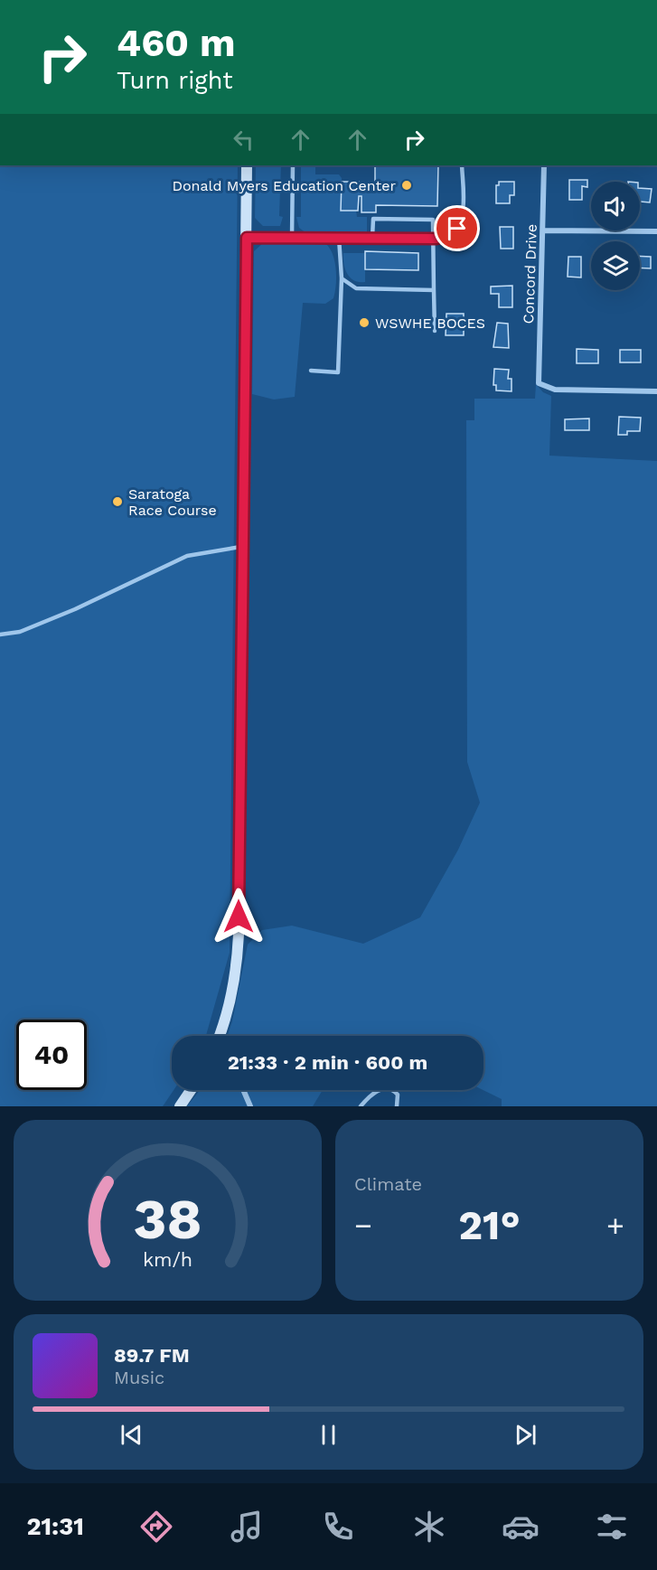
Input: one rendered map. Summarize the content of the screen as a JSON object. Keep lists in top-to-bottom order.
{
  "streets": {
    "street": ["Concord Drive"]
  },
  "places": ["Donald Myers Education Center", "WSWHE BOCES", "Saratoga Race Course"],
  "page": {
    "turn": ["460 m", "Turn right"],
    "limit": "40",
    "trip": "21:33 · 2 min · 600 m",
    "tile": "Climate",
    "heat": ["−", "21°", "+"],
    "song": ["89.7 FM", "Music"],
    "tabs": "21:31",
    "gauge": ["38", "km/h"]
  }
}
